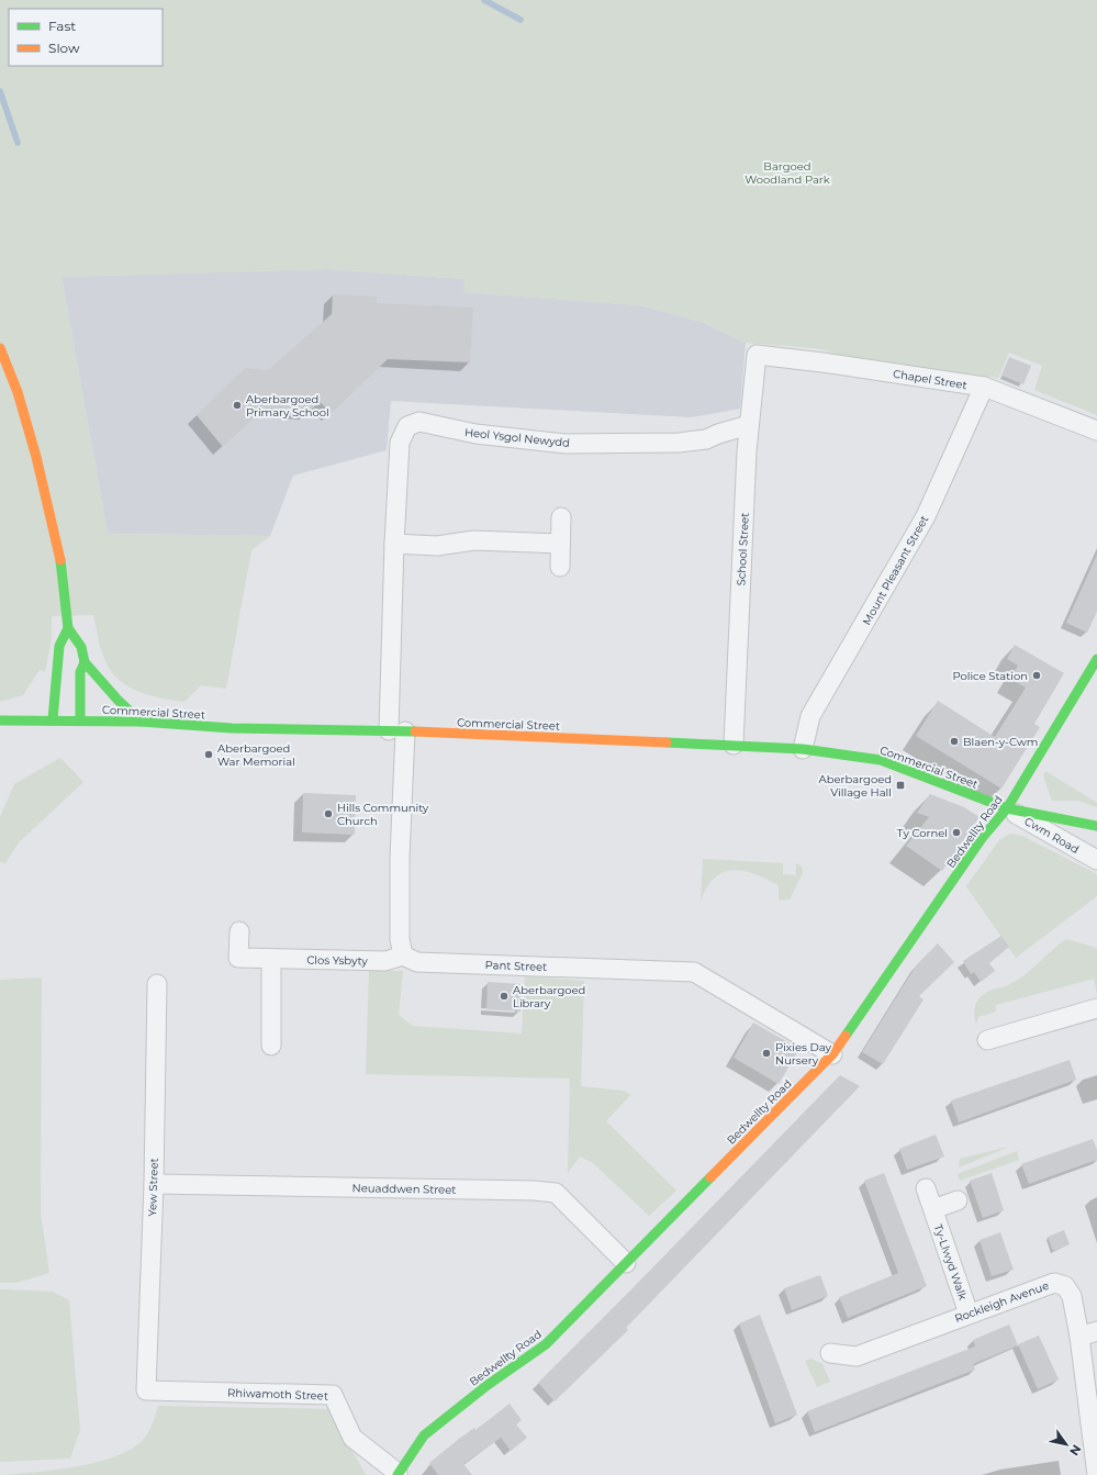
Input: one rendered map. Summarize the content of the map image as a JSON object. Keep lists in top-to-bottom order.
{
  "streets": {
    "main road": ["Commercial Street", "Bedwellty Road"],
    "street": [
      "Chapel Street",
      "Heol Ysgol Newydd",
      "School Street",
      "Mount Pleasant Street",
      "Cwm Road",
      "Clos Ysbyty",
      "Pant Street",
      "Yew Street",
      "Neuaddwen Street",
      "Ty-Llwyd Walk",
      "Rockleigh Avenue",
      "Rhiwamoth Street"
    ]
  },
  "crossings": [
    ["Chapel Street", "School Street"],
    ["Chapel Street", "Mount Pleasant Street"],
    ["Heol Ysgol Newydd", "School Street"],
    ["Heol Ysgol Newydd", "Commercial Street"],
    ["School Street", "Commercial Street"],
    ["Mount Pleasant Street", "Commercial Street"],
    ["Commercial Street", "Bedwellty Road"],
    ["Commercial Street", "Cwm Road"],
    ["Bedwellty Road", "Cwm Road"],
    ["Bedwellty Road", "Pant Street"],
    ["Bedwellty Road", "Neuaddwen Street"],
    ["Bedwellty Road", "Rhiwamoth Street"],
    ["Clos Ysbyty", "Pant Street"],
    ["Yew Street", "Neuaddwen Street"],
    ["Yew Street", "Rhiwamoth Street"],
    ["Ty-Llwyd Walk", "Rockleigh Avenue"]
  ],
  "parks": ["Bargoed Woodland Park"],
  "places": {
    "other": [
      "Aberbargoed Primary School",
      "Police Station",
      "Blaen-y-Cwm",
      "Aberbargoed War Memorial",
      "Hills Community Church",
      "Ty Cornel",
      "Aberbargoed Library",
      "Pixies Day Nursery"
    ],
    "transit": ["Aberbargoed Village Hall"]
  },
  "legend": ["Fast", "Slow"],
  "north": "bottom right"
}
